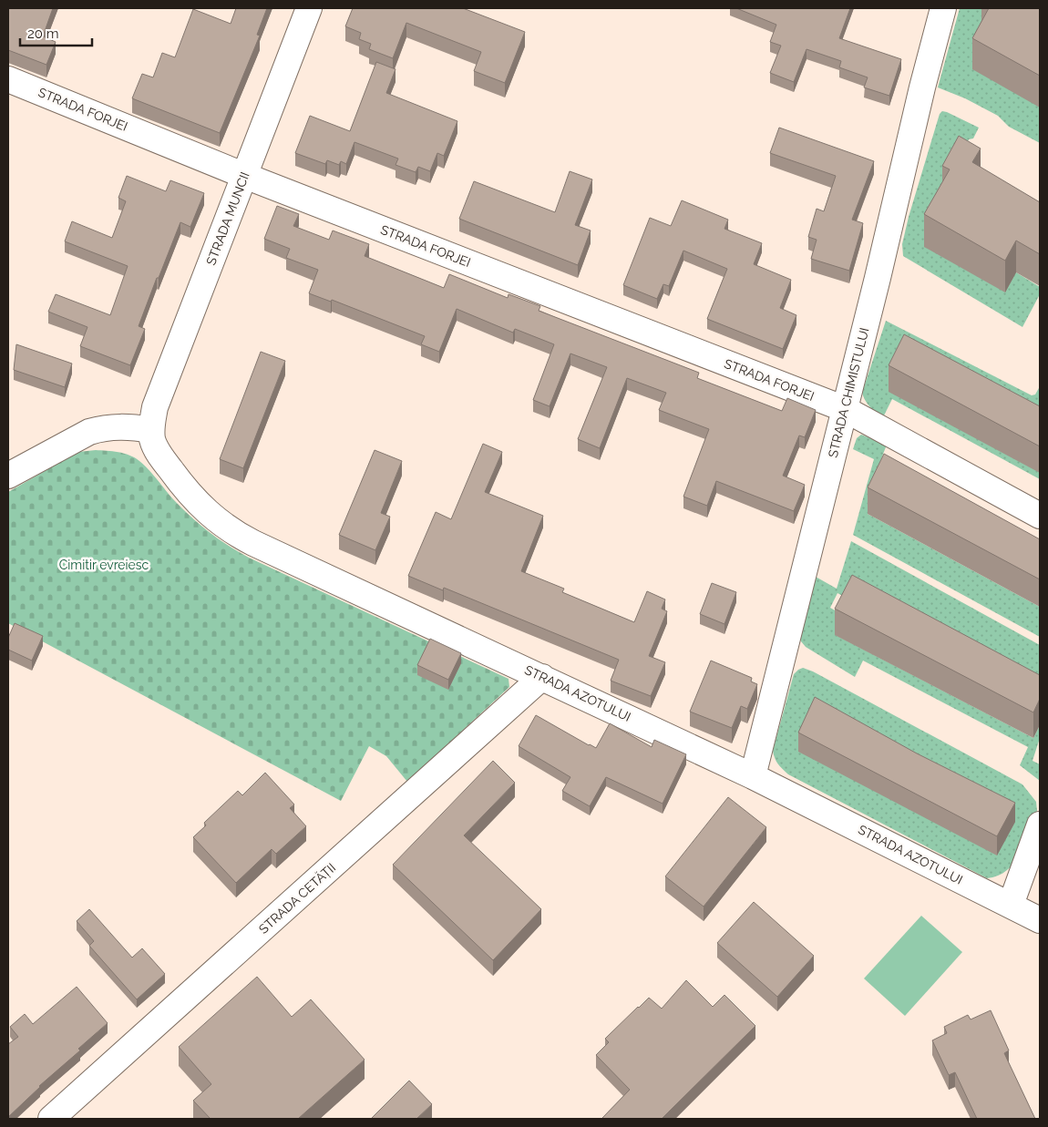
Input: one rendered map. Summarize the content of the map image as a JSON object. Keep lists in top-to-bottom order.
{
  "streets": {
    "street": [
      "STRADA FORJEI",
      "STRADA MUNCII",
      "STRADA CHIMISTULUI",
      "STRADA AZOTULUI",
      "STRADA CETĂȚII"
    ]
  },
  "crossings": [
    ["STRADA FORJEI", "STRADA MUNCII"],
    ["STRADA FORJEI", "STRADA CHIMISTULUI"],
    ["STRADA MUNCII", "STRADA AZOTULUI"],
    ["STRADA CHIMISTULUI", "STRADA AZOTULUI"],
    ["STRADA AZOTULUI", "STRADA CETĂȚII"]
  ],
  "parks": ["Cimitir evreiesc"],
  "scale_bar": "20 m"
}
